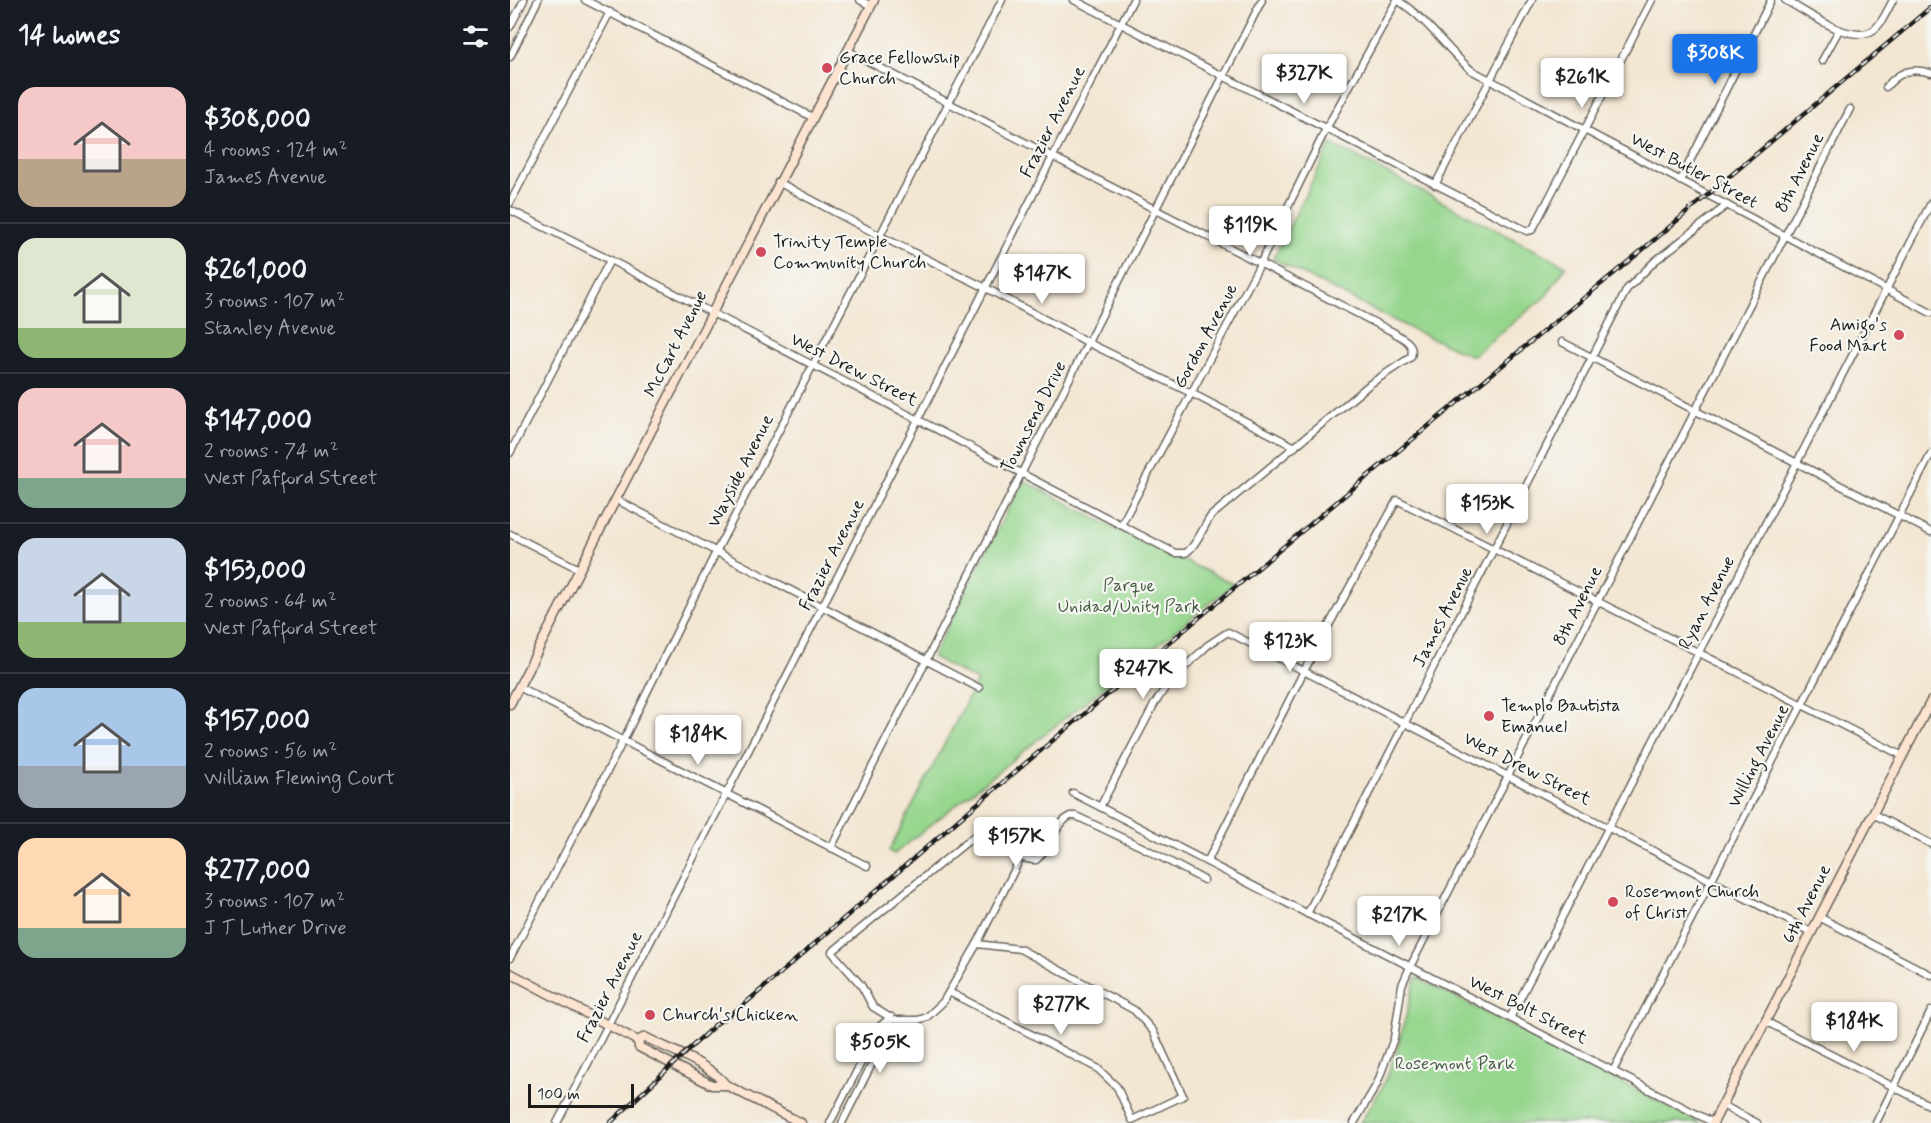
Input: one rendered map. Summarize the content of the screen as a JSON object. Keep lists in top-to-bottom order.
{
  "streets": {
    "main road": ["McCart Avenue", "6th Avenue"],
    "street": [
      "Frazier Avenue",
      "West Butler Street",
      "8th Avenue",
      "Gordon Avenue",
      "West Drew Street",
      "Townsend Drive",
      "Wayside Avenue",
      "Ryan Avenue",
      "James Avenue",
      "Willing Avenue",
      "West Bolt Street"
    ]
  },
  "crossings": [
    ["Frazier Avenue", "West Drew Street"],
    ["West Butler Street", "8th Avenue"],
    ["West Butler Street", "Gordon Avenue"],
    ["West Butler Street", "Ryan Avenue"],
    ["West Butler Street", "James Avenue"],
    ["8th Avenue", "West Drew Street"],
    ["8th Avenue", "West Bolt Street"],
    ["Gordon Avenue", "West Drew Street"],
    ["McCart Avenue", "West Drew Street"],
    ["West Drew Street", "Townsend Drive"],
    ["West Drew Street", "Wayside Avenue"],
    ["West Drew Street", "Ryan Avenue"],
    ["West Drew Street", "James Avenue"],
    ["West Drew Street", "Willing Avenue"],
    ["West Drew Street", "6th Avenue"],
    ["West Drew Street", "West Bolt Street"],
    ["Ryan Avenue", "West Bolt Street"],
    ["James Avenue", "West Bolt Street"],
    ["Willing Avenue", "West Bolt Street"],
    ["6th Avenue", "West Bolt Street"]
  ],
  "parks": ["Parque Unidad/Unity Park", "Rosemont Park"],
  "places": [
    "Grace Fellowship Church",
    "Trinity Temple Community Church",
    "Amigo's Food Mart",
    "Templo Bautista Emanuel",
    "Rosemont Church of Christ",
    "Church's Chicken"
  ],
  "scale_bar": "100 m",
  "page": {
    "heading": "14 homes",
    "price": [
      "$308K",
      "$327K",
      "$261K",
      "$119K",
      "$147K",
      "$153K",
      "$123K",
      "$247K",
      "$184K",
      "$157K",
      "$217K",
      "$277K",
      "$184K",
      "$505K"
    ],
    "list": [
      {
        "name": "$308,000",
        "note": "4 rooms · 124 m² · James Avenue"
      },
      {
        "name": "$261,000",
        "note": "3 rooms · 107 m² · Stanley Avenue"
      },
      {
        "name": "$147,000",
        "note": "2 rooms · 74 m² · West Pafford Street"
      },
      {
        "name": "$153,000",
        "note": "2 rooms · 64 m² · West Pafford Street"
      },
      {
        "name": "$157,000",
        "note": "2 rooms · 56 m² · William Fleming Court"
      },
      {
        "name": "$277,000",
        "note": "3 rooms · 107 m² · J T Luther Drive"
      }
    ],
    "scale": "100 m"
  }
}
